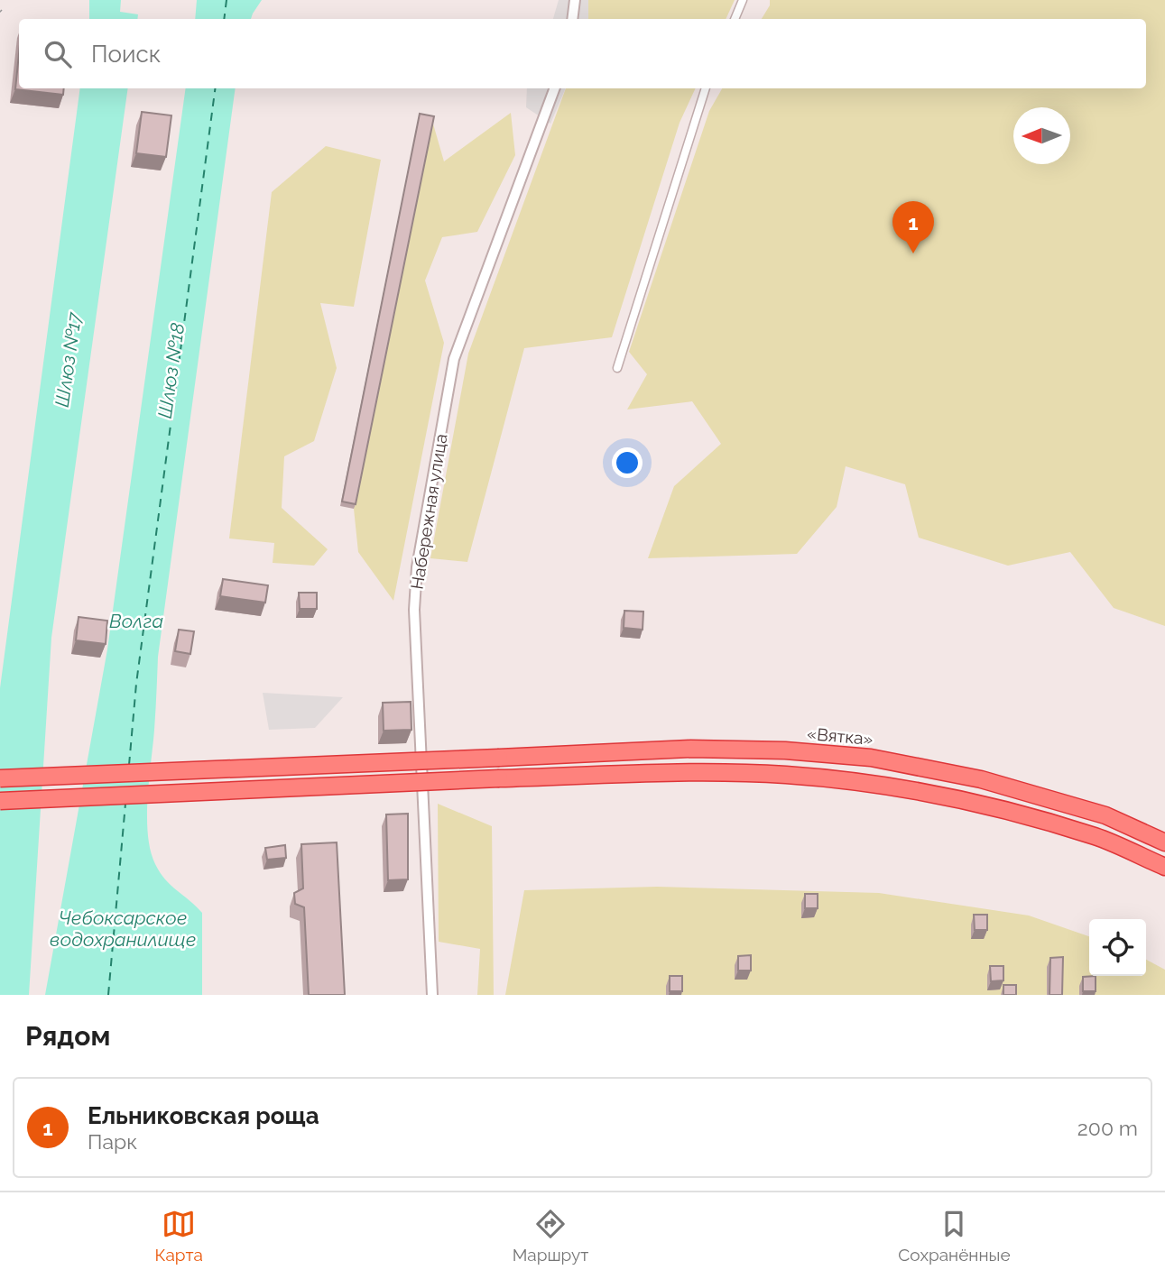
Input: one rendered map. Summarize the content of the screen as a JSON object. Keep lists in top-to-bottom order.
{
  "streets": {
    "highway": ["«Вятка»"],
    "street": ["Набережная улица"]
  },
  "water": [
    "Шлюз №17",
    "Шлюз №18",
    "Волга",
    "Чебоксарское водохранилище"
  ],
  "north": "left",
  "page": {
    "search": "Поиск",
    "pins": "1",
    "heading": "Рядом",
    "list": [
      {
        "mark": "1",
        "name": "Ельниковская роща",
        "note": "Парк",
        "value": "200 m"
      }
    ],
    "nav": ["Карта", "Маршрут", "Сохранённые"]
  }
}
